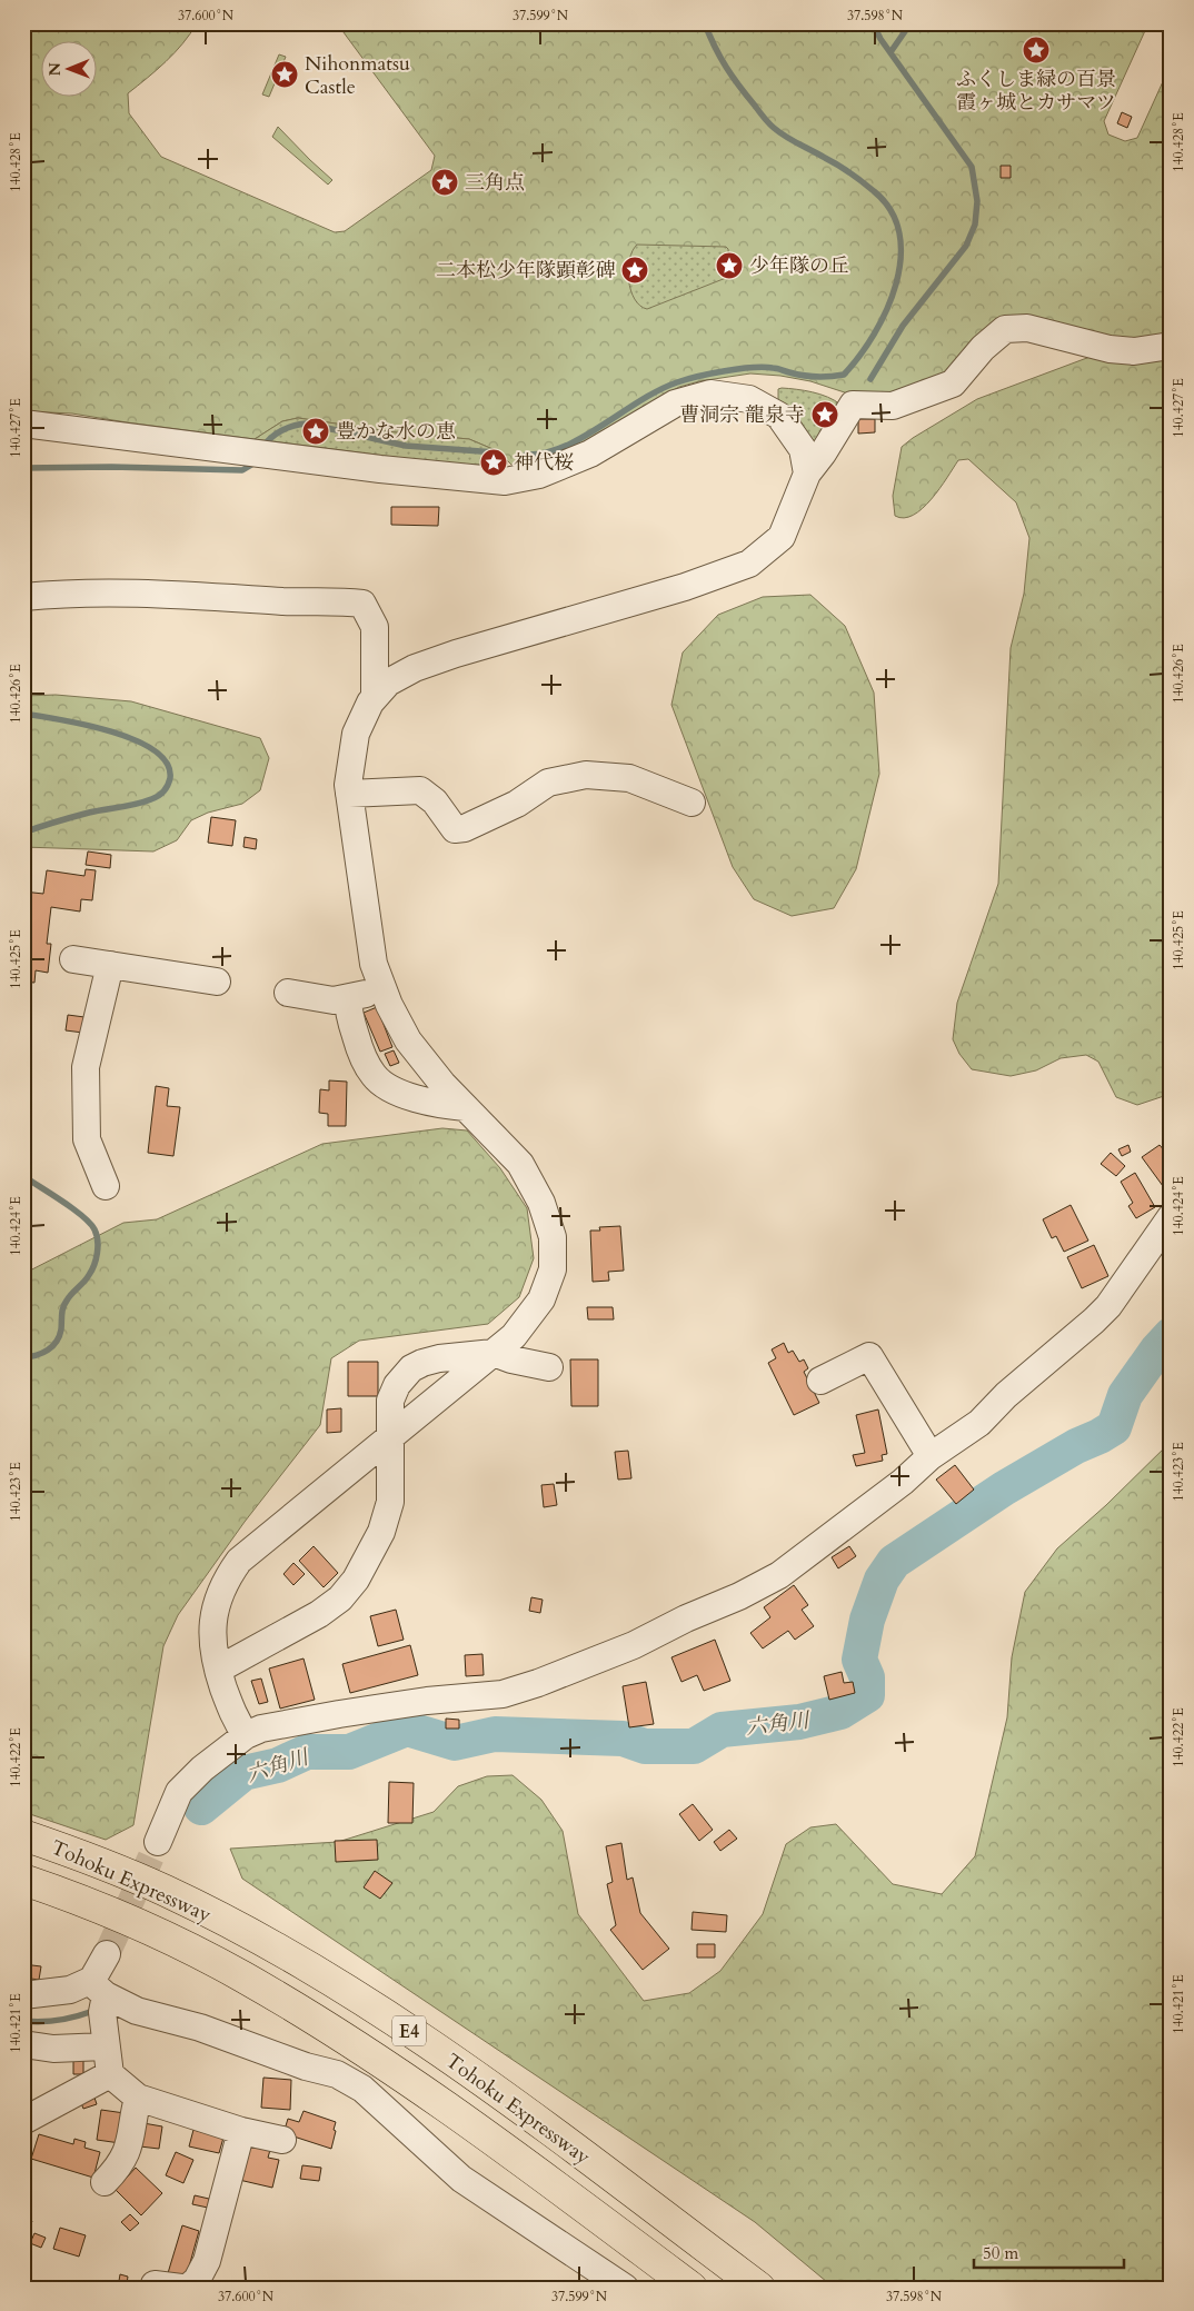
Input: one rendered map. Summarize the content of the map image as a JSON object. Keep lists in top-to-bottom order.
{
  "streets": {
    "highway": ["Tohoku Expressway", "E4"]
  },
  "water": ["六角川"],
  "places": {
    "place": [
      "ふくしま緑の百景 霞ヶ城とカサマツ",
      "Nihonmatsu Castle",
      "三角点",
      "少年隊の丘",
      "二本松少年隊顕彰碑",
      "曹洞宗 龍泉寺",
      "豊かな水の恵",
      "神代桜"
    ]
  },
  "scale_bar": "50 m",
  "north": "left",
  "coordinates": [
    "37.600°N",
    "37.599°N",
    "37.598°N",
    "140.428°E",
    "140.427°E",
    "140.426°E",
    "140.425°E",
    "140.424°E",
    "140.423°E",
    "140.422°E",
    "140.421°E"
  ]
}
